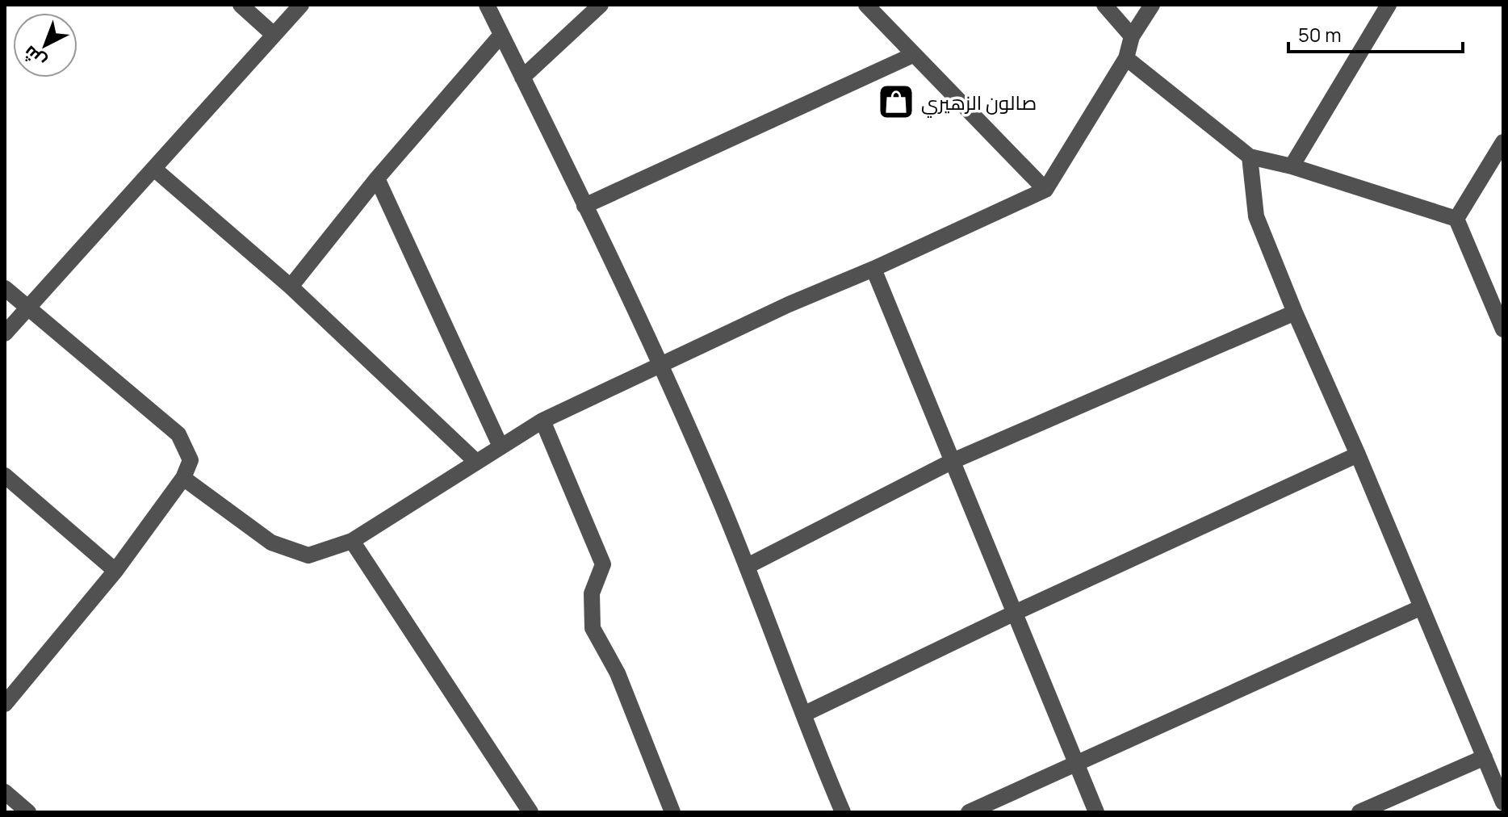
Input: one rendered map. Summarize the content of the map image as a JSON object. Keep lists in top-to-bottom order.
{
  "places": {
    "shop": ["صالون الزهيري"]
  },
  "scale_bar": "50 m",
  "north": "bottom left"
}
